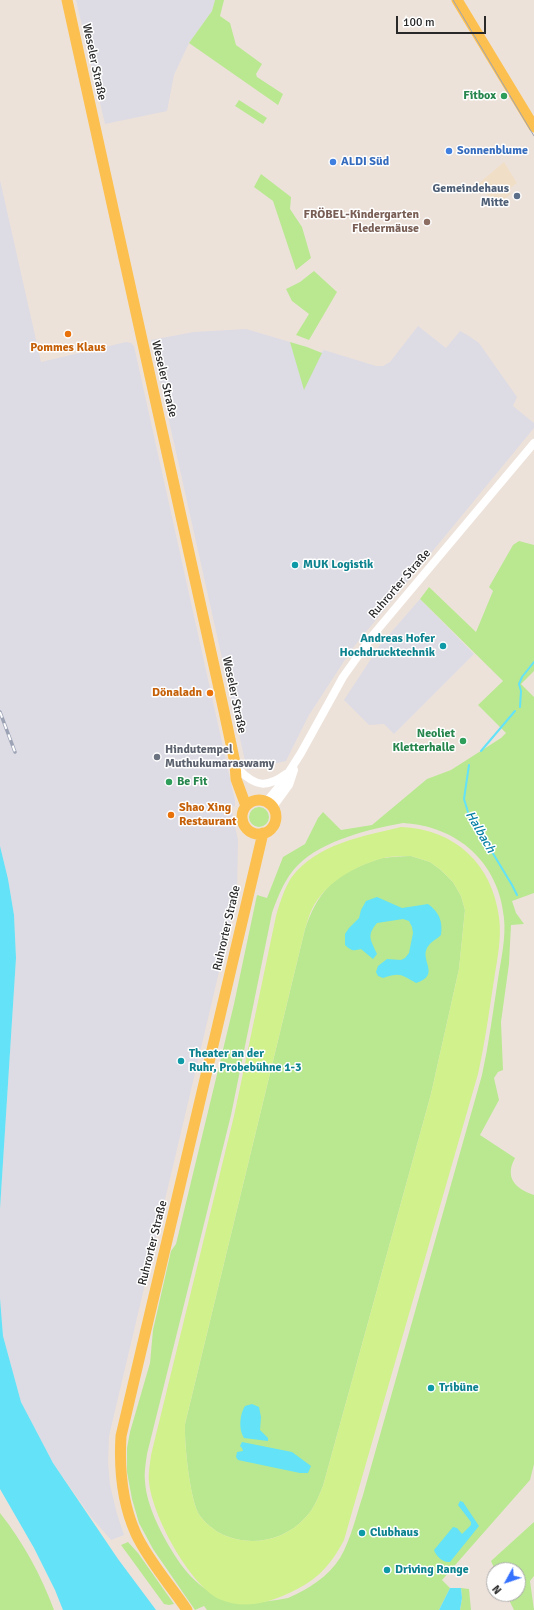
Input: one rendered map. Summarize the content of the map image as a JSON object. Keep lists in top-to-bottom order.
{
  "streets": {
    "main road": ["Weseler Straße", "Ruhrorter Straße"]
  },
  "crossings": [
    ["Weseler Straße", "Ruhrorter Straße"]
  ],
  "water": ["Halbach"],
  "places": [
    "Fitbox",
    "Sonnenblume",
    "ALDI Süd",
    "Gemeindehaus Mitte",
    "FRÖBEL-Kindergarten Fledermäuse",
    "Pommes Klaus",
    "MUK Logistik",
    "Andreas Hofer Hochdrucktechnik",
    "Dönaladn",
    "Neoliet Kletterhalle",
    "Hindutempel Muthukumaraswamy",
    "Be Fit",
    "Shao Xing Restaurant",
    "Theater an der Ruhr, Probebühne 1-3",
    "Tribüne",
    "Clubhaus",
    "Driving Range"
  ],
  "scale_bar": "100 m",
  "north": "bottom left"
}
